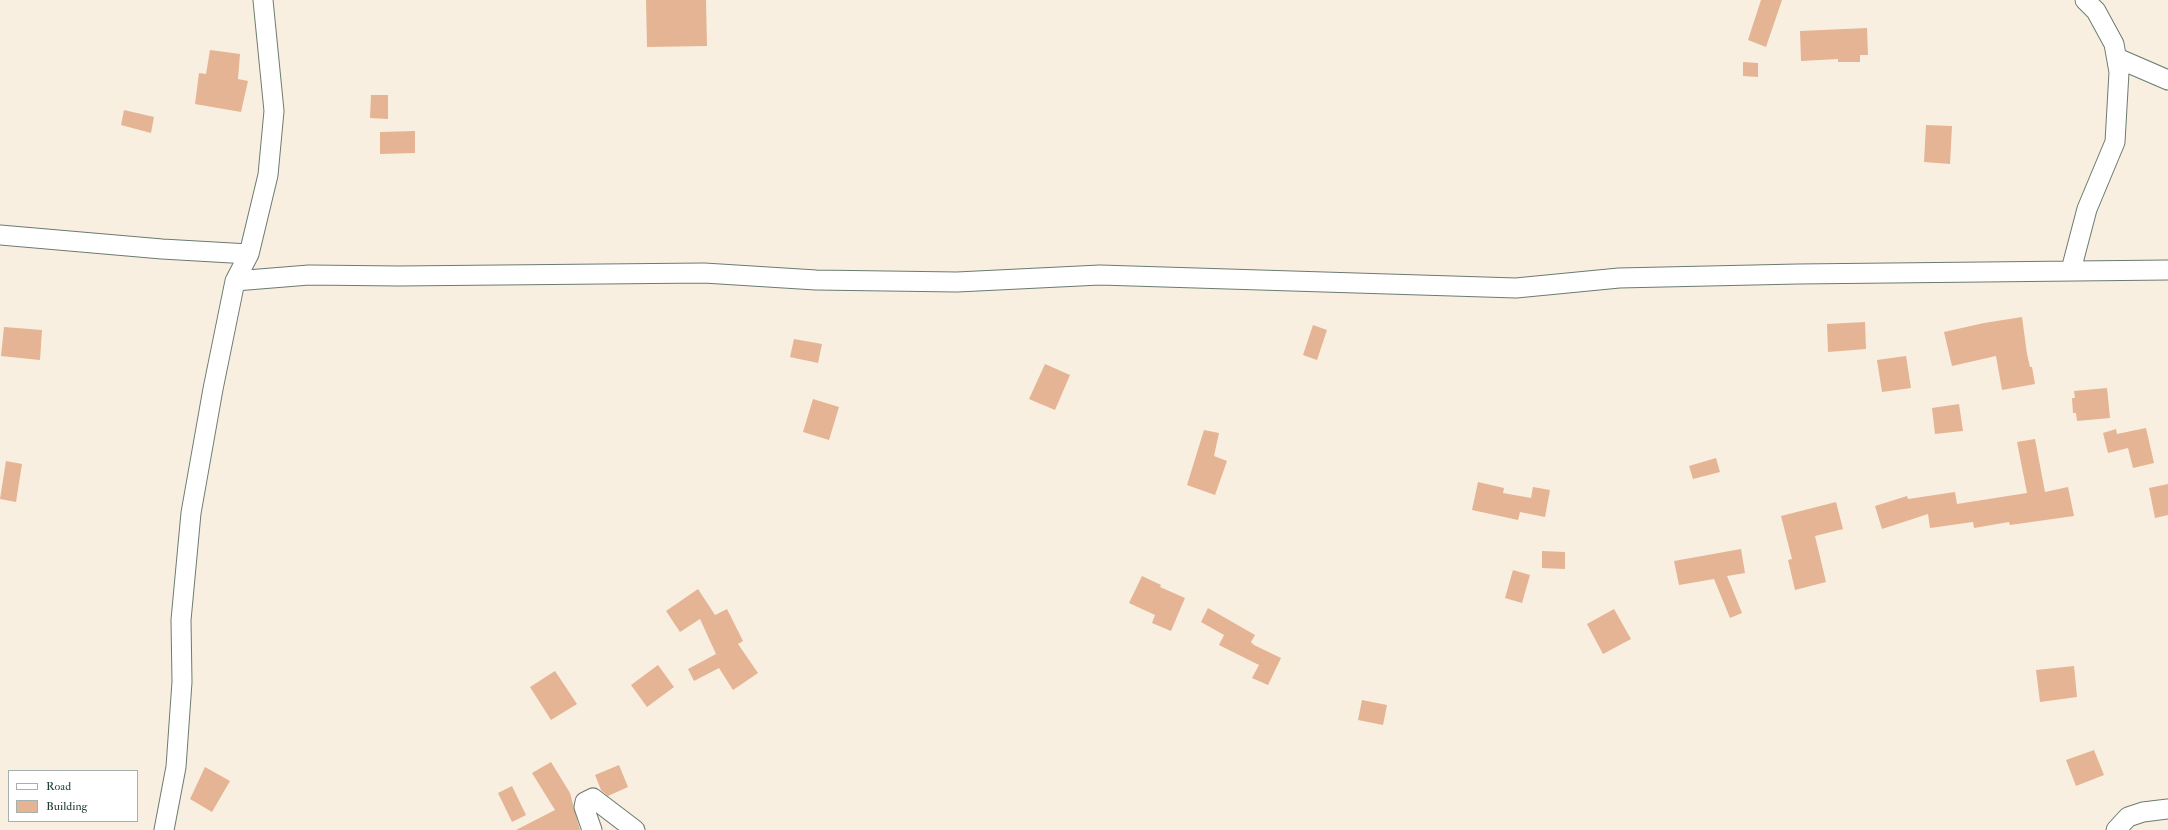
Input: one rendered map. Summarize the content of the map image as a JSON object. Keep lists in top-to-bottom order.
{
  "legend": ["Road", "Building"]
}
